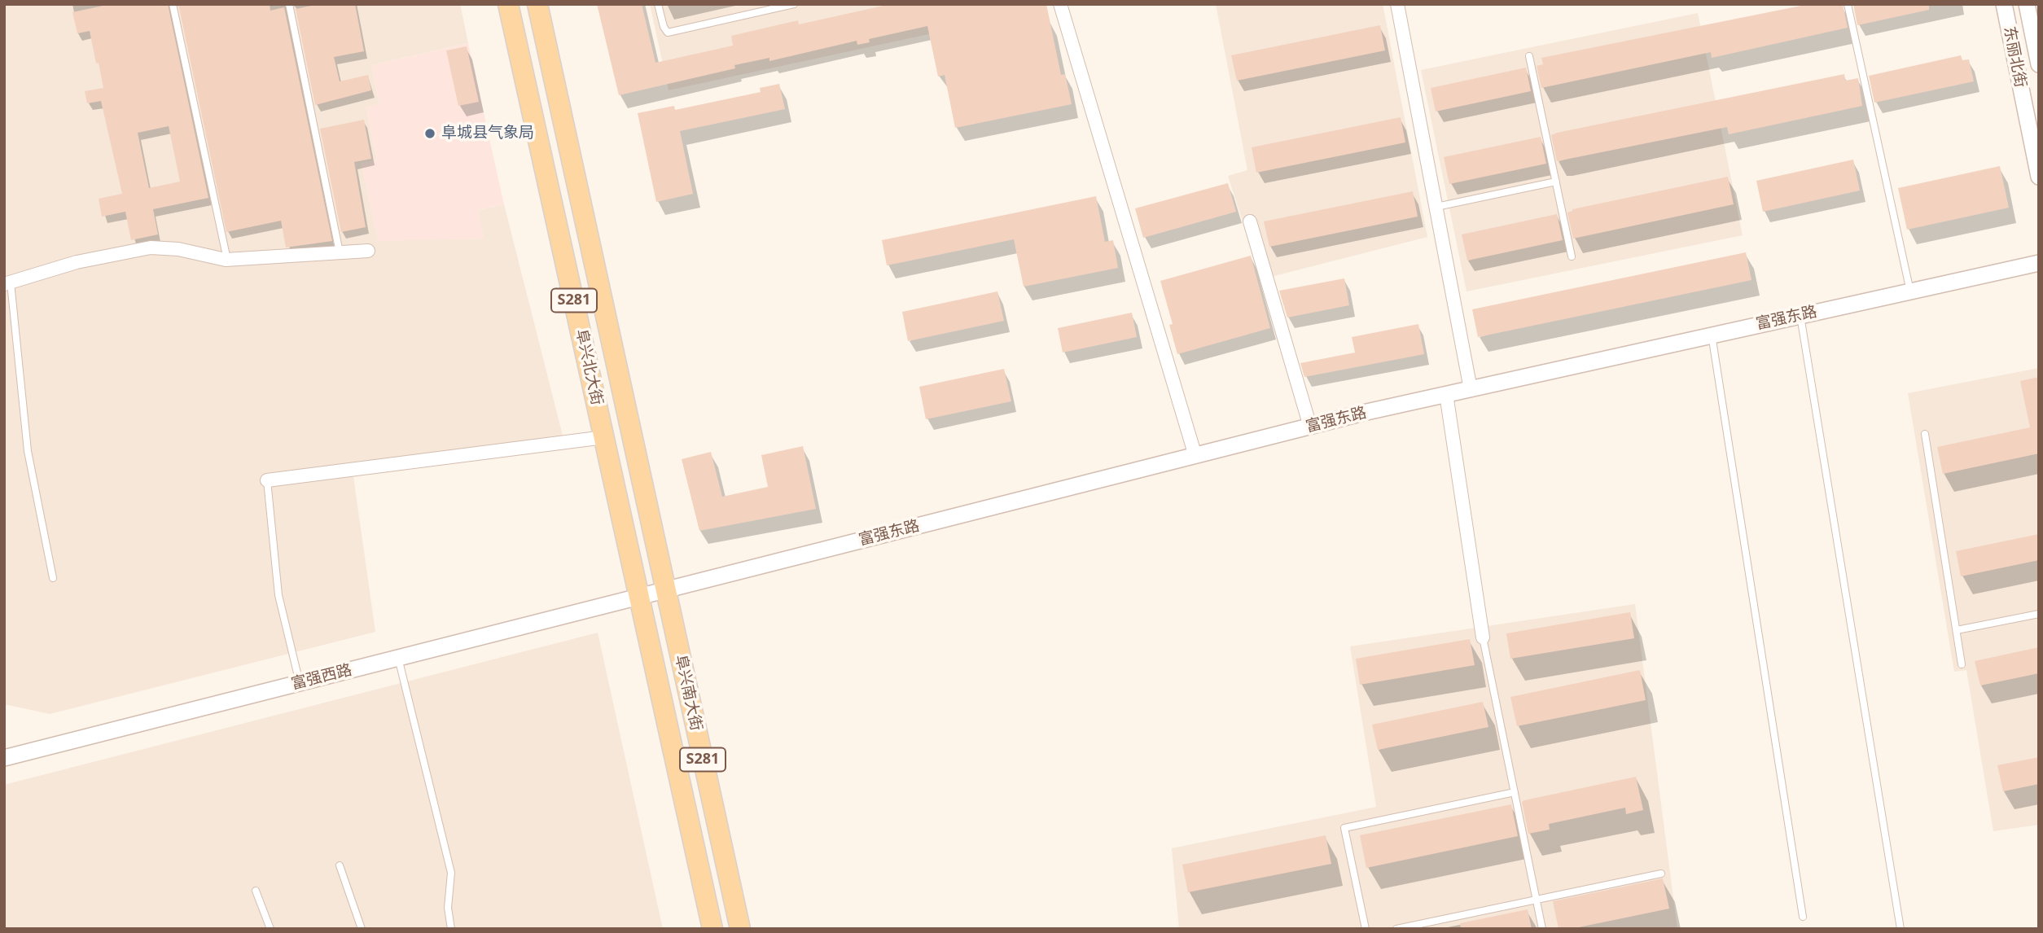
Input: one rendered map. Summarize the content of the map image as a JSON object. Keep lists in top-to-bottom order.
{
  "streets": {
    "main road": ["S281", "阜兴北大街", "阜兴南大街"],
    "street": ["东丽北街", "富强东路", "富强西路"]
  },
  "crossings": [
    ["富强东路", "阜兴北大街"],
    ["富强东路", "富强西路"],
    ["富强东路", "阜兴南大街"],
    ["阜兴北大街", "富强西路"],
    ["阜兴北大街", "阜兴南大街"],
    ["富强西路", "阜兴南大街"]
  ],
  "places": ["阜城县气象局"]
}
